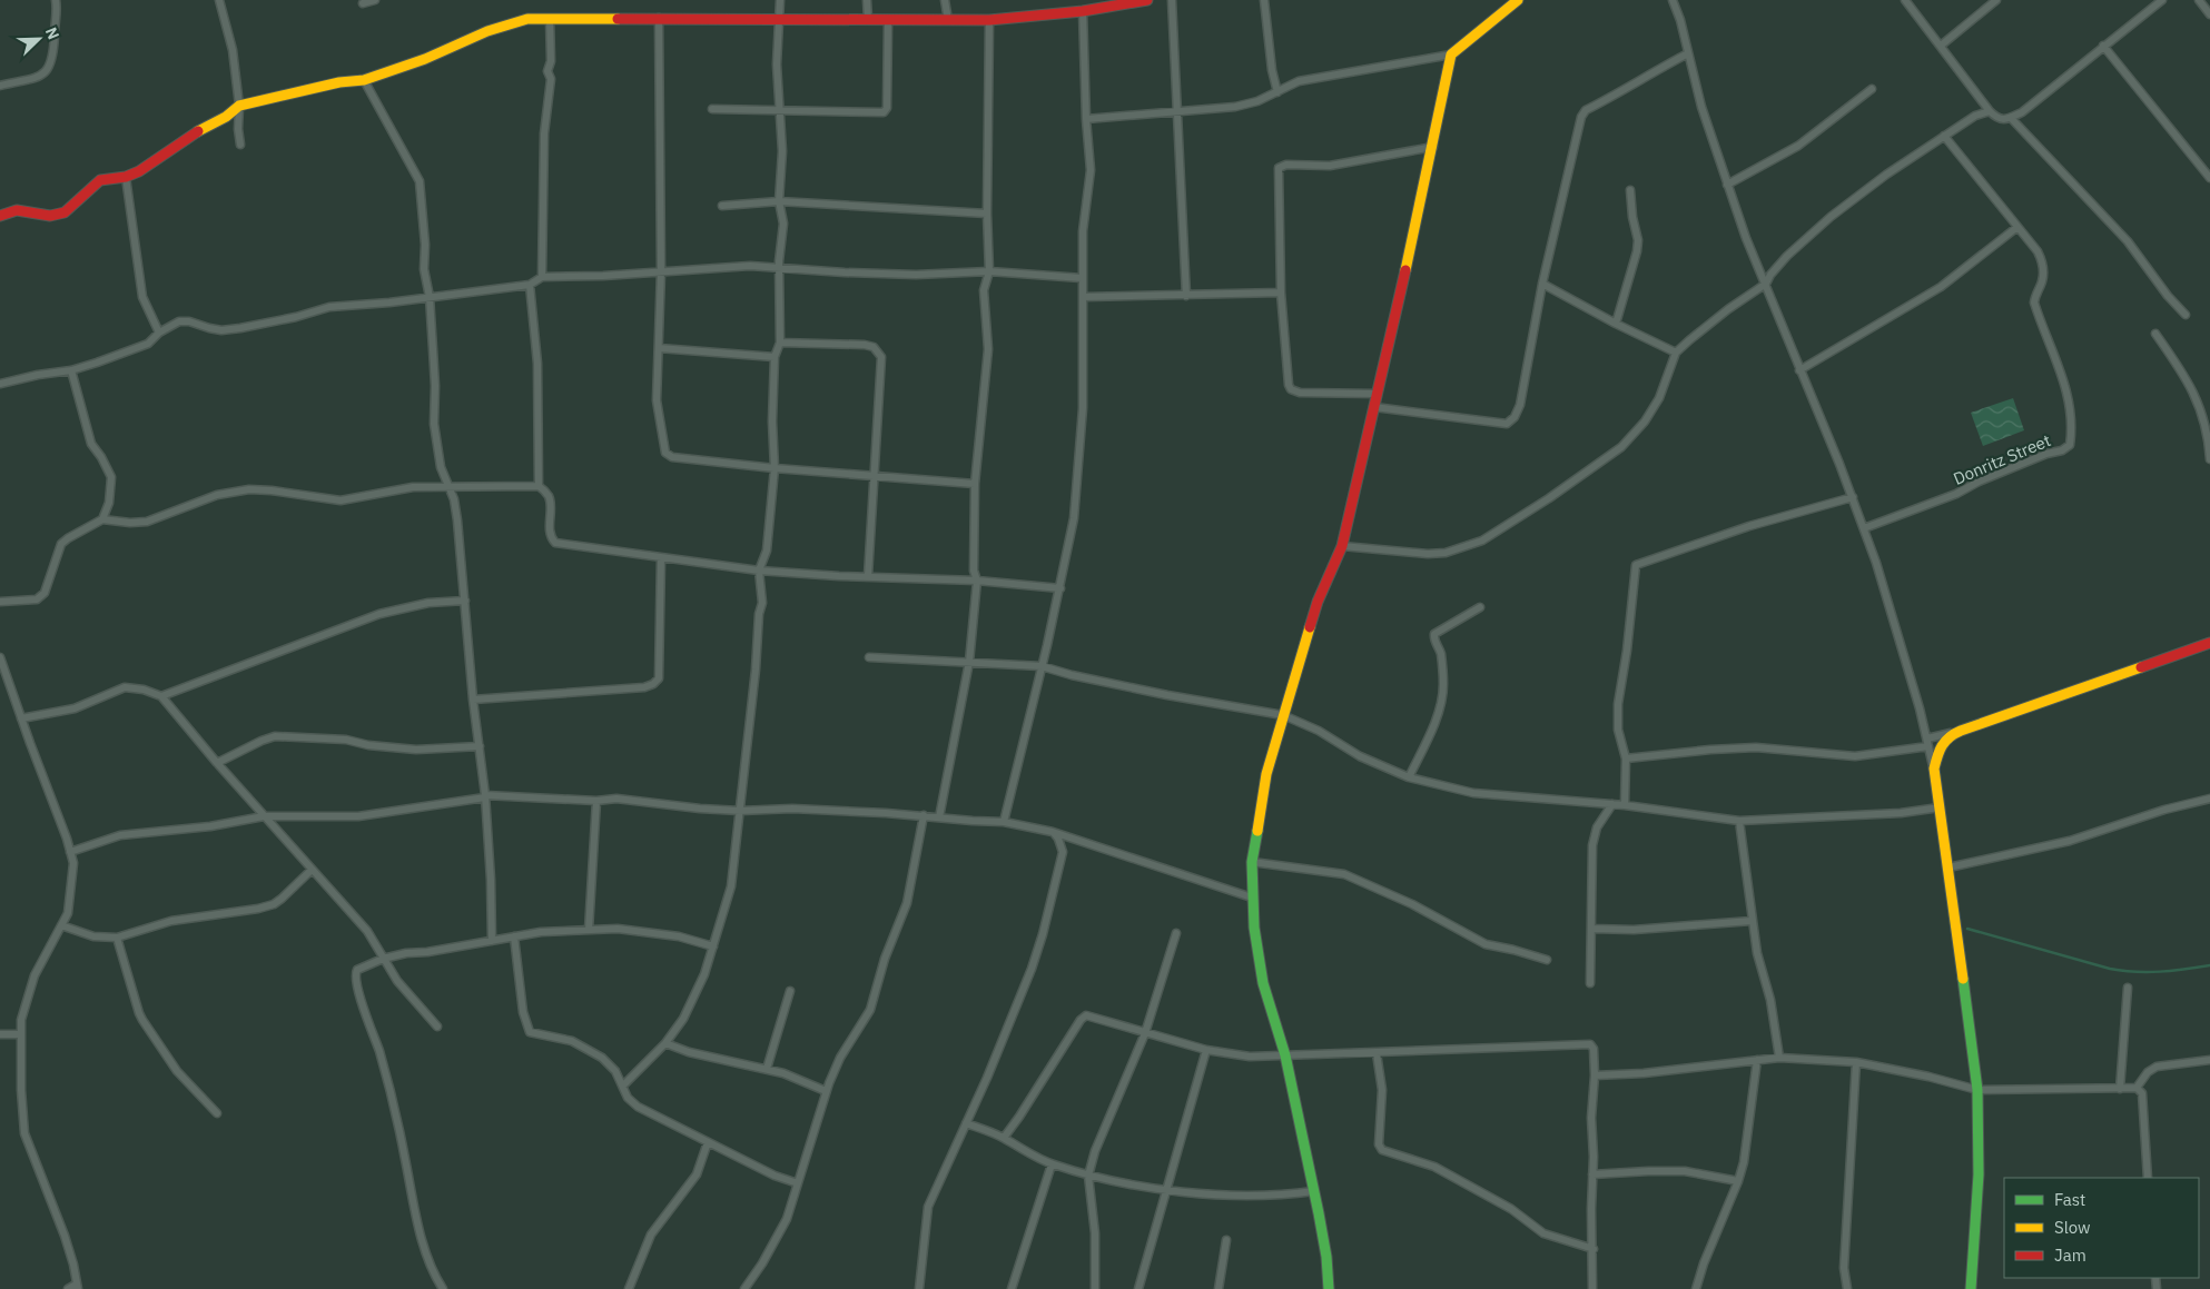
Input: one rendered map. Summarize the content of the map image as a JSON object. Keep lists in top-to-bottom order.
{
  "streets": {
    "street": ["Donritz Street"]
  },
  "legend": ["Fast", "Slow", "Jam"],
  "north": "top right"
}
